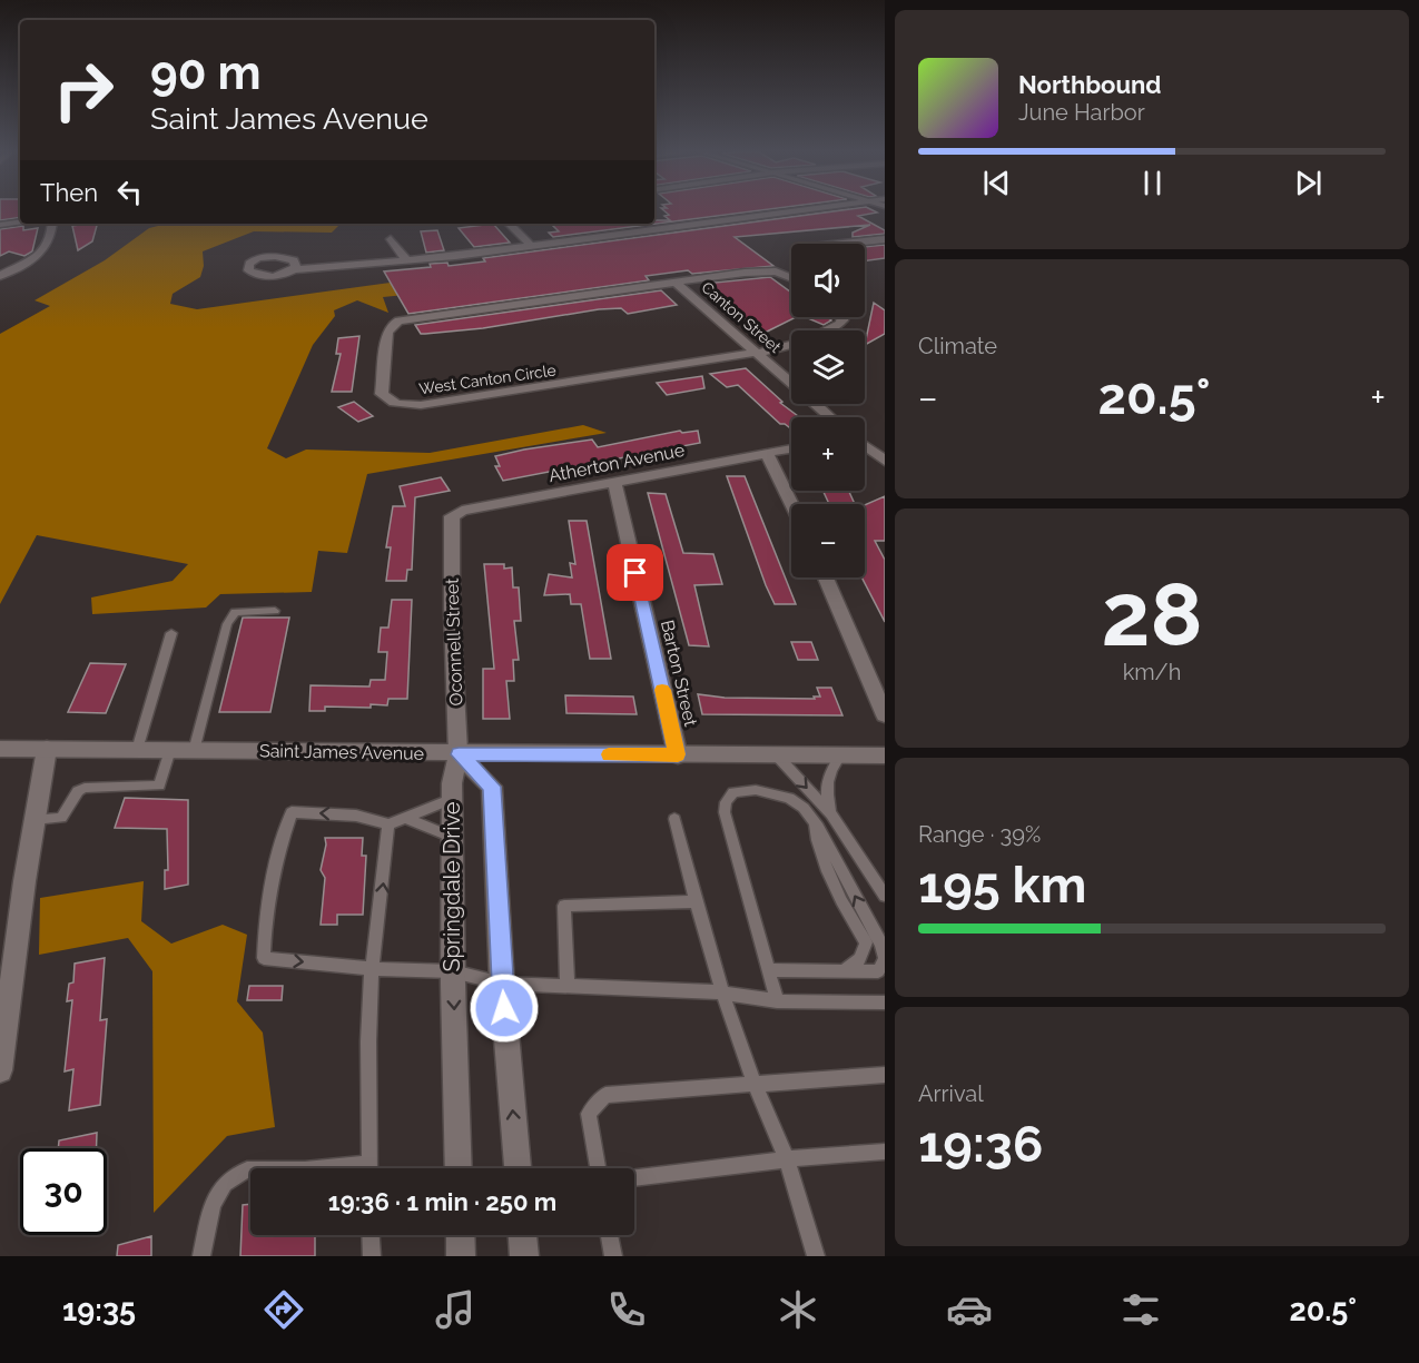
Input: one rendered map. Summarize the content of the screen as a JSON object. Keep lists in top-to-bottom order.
{
  "streets": {
    "street": [
      "Canton Street",
      "West Canton Circle",
      "Atherton Avenue",
      "Oconnell Street",
      "Barton Street",
      "Saint James Avenue",
      "Springdale Drive"
    ]
  },
  "crossings": [
    ["Canton Street", "West Canton Circle"],
    ["Atherton Avenue", "Oconnell Street"],
    ["Atherton Avenue", "Barton Street"],
    ["Oconnell Street", "Saint James Avenue"],
    ["Oconnell Street", "Springdale Drive"],
    ["Barton Street", "Saint James Avenue"],
    ["Saint James Avenue", "Springdale Drive"]
  ],
  "page": {
    "turn": ["90 m", "Saint James Avenue"],
    "song": ["Northbound", "June Harbor"],
    "then": "Then",
    "map_buttons": ["+", "−"],
    "tile": [
      "Climate",
      ["28", "km/h"],
      ["Range · 39%", "195 km"],
      ["Arrival", "19:36"]
    ],
    "heat": ["−", "20.5°", "+"],
    "limit": "30",
    "trip": "19:36 · 1 min · 250 m",
    "tabs": ["19:35", "20.5°"]
  }
}
